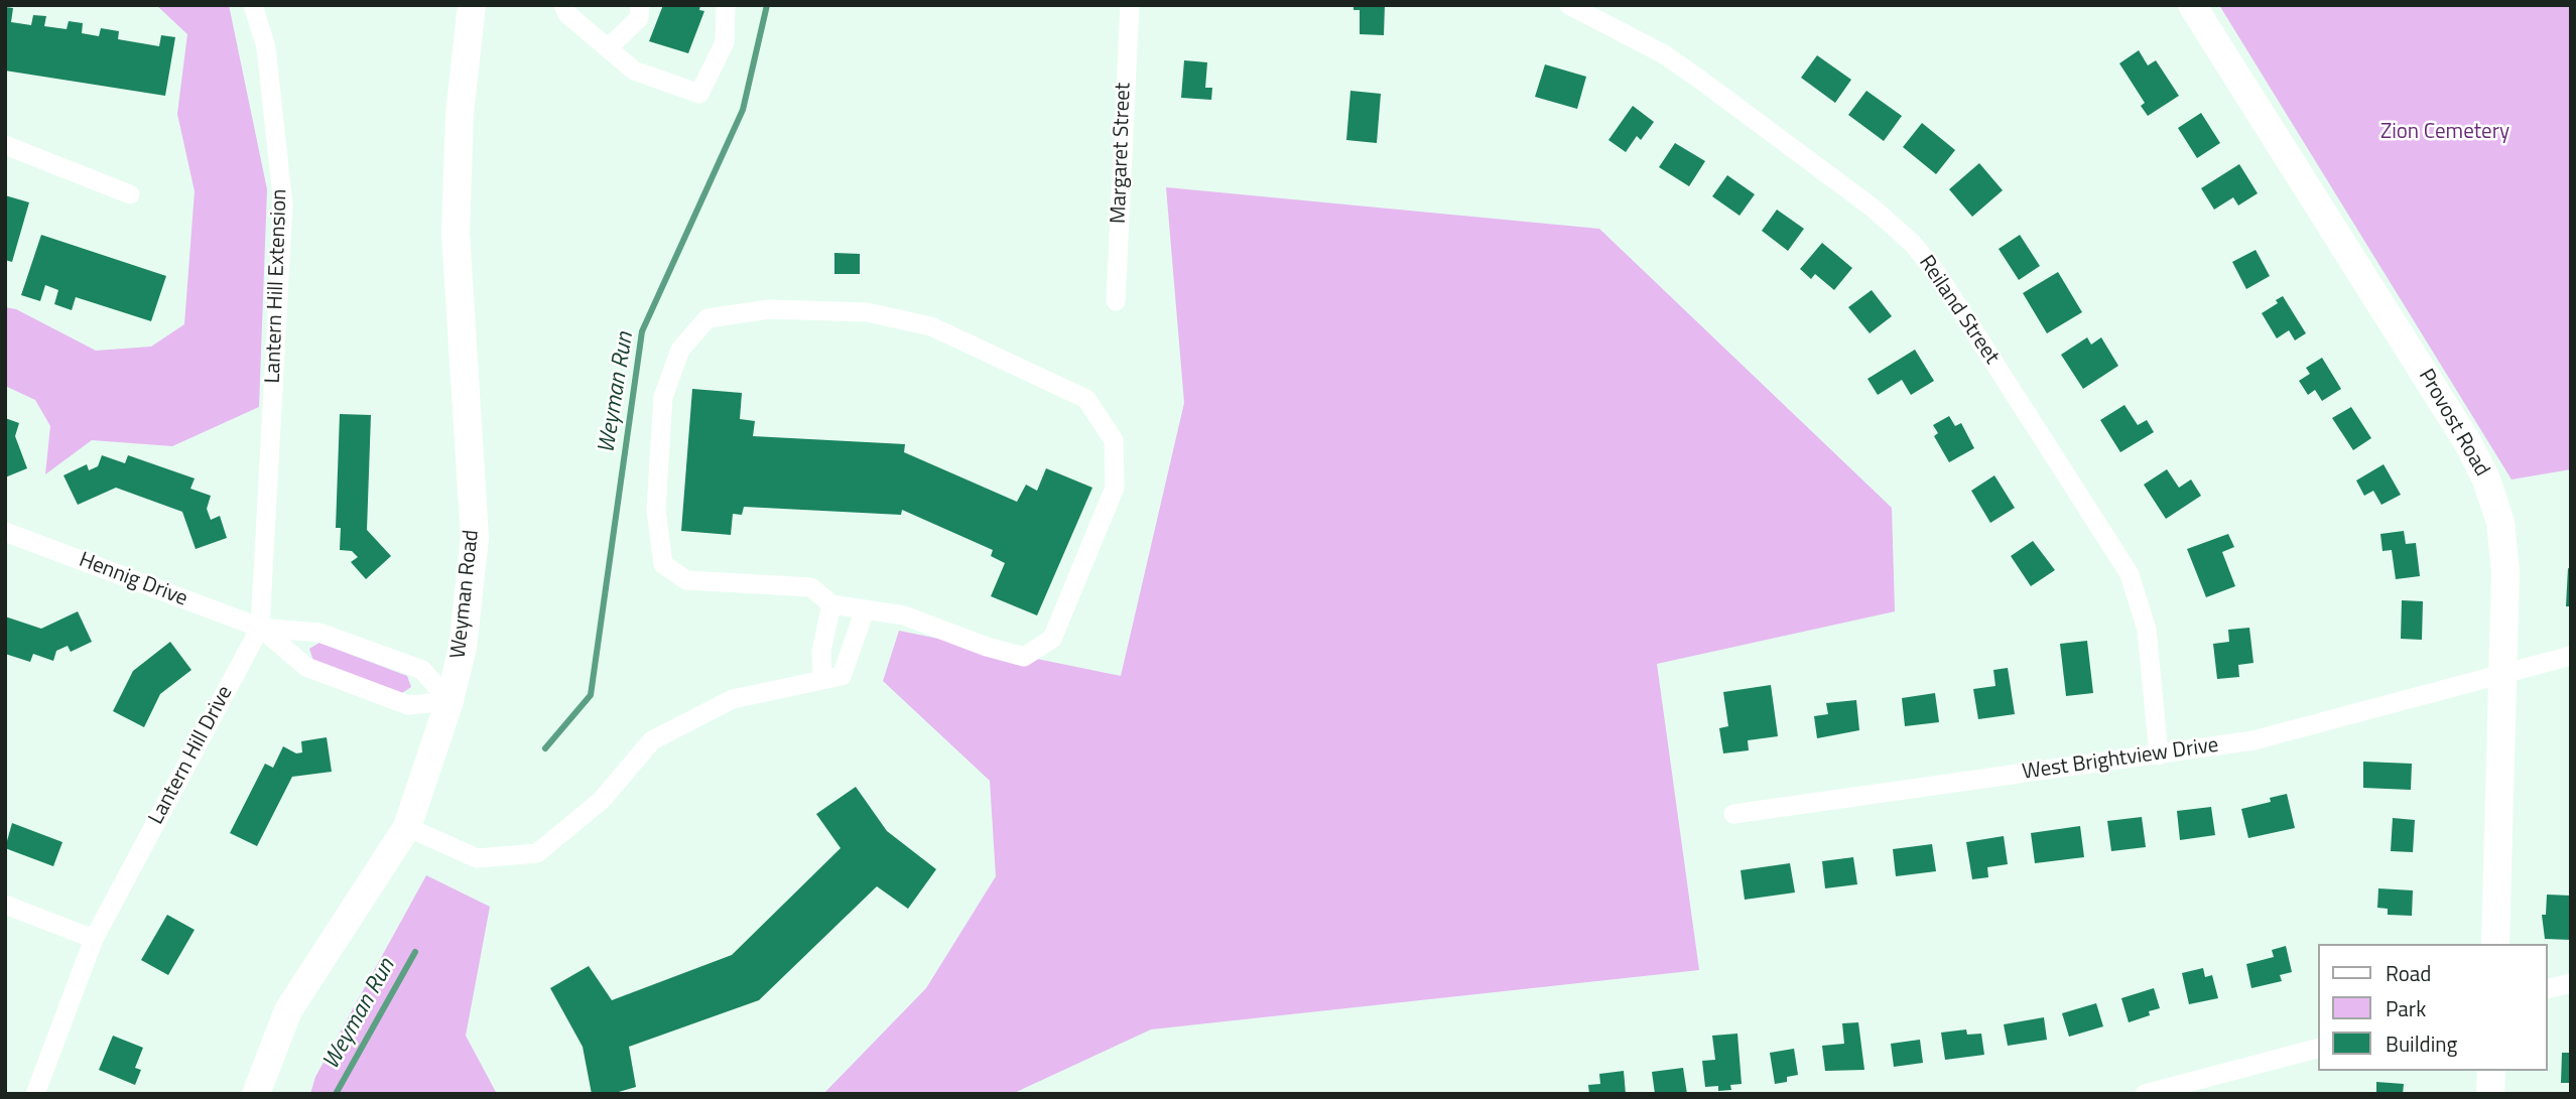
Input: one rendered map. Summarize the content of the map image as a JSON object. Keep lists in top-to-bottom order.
{
  "streets": {
    "street": [
      "Margaret Street",
      "Lantern Hill Extension",
      "Reiland Street",
      "Provost Road",
      "Hennig Drive",
      "Weyman Road",
      "Lantern Hill Drive",
      "West Brightview Drive"
    ]
  },
  "crossings": [
    ["Lantern Hill Extension", "Lantern Hill Drive"],
    ["Reiland Street", "West Brightview Drive"],
    ["Provost Road", "West Brightview Drive"],
    ["Hennig Drive", "Weyman Road"],
    ["Hennig Drive", "Lantern Hill Drive"]
  ],
  "water": ["Weyman Run"],
  "parks": ["Zion Cemetery"],
  "legend": ["Road", "Park", "Building"]
}
